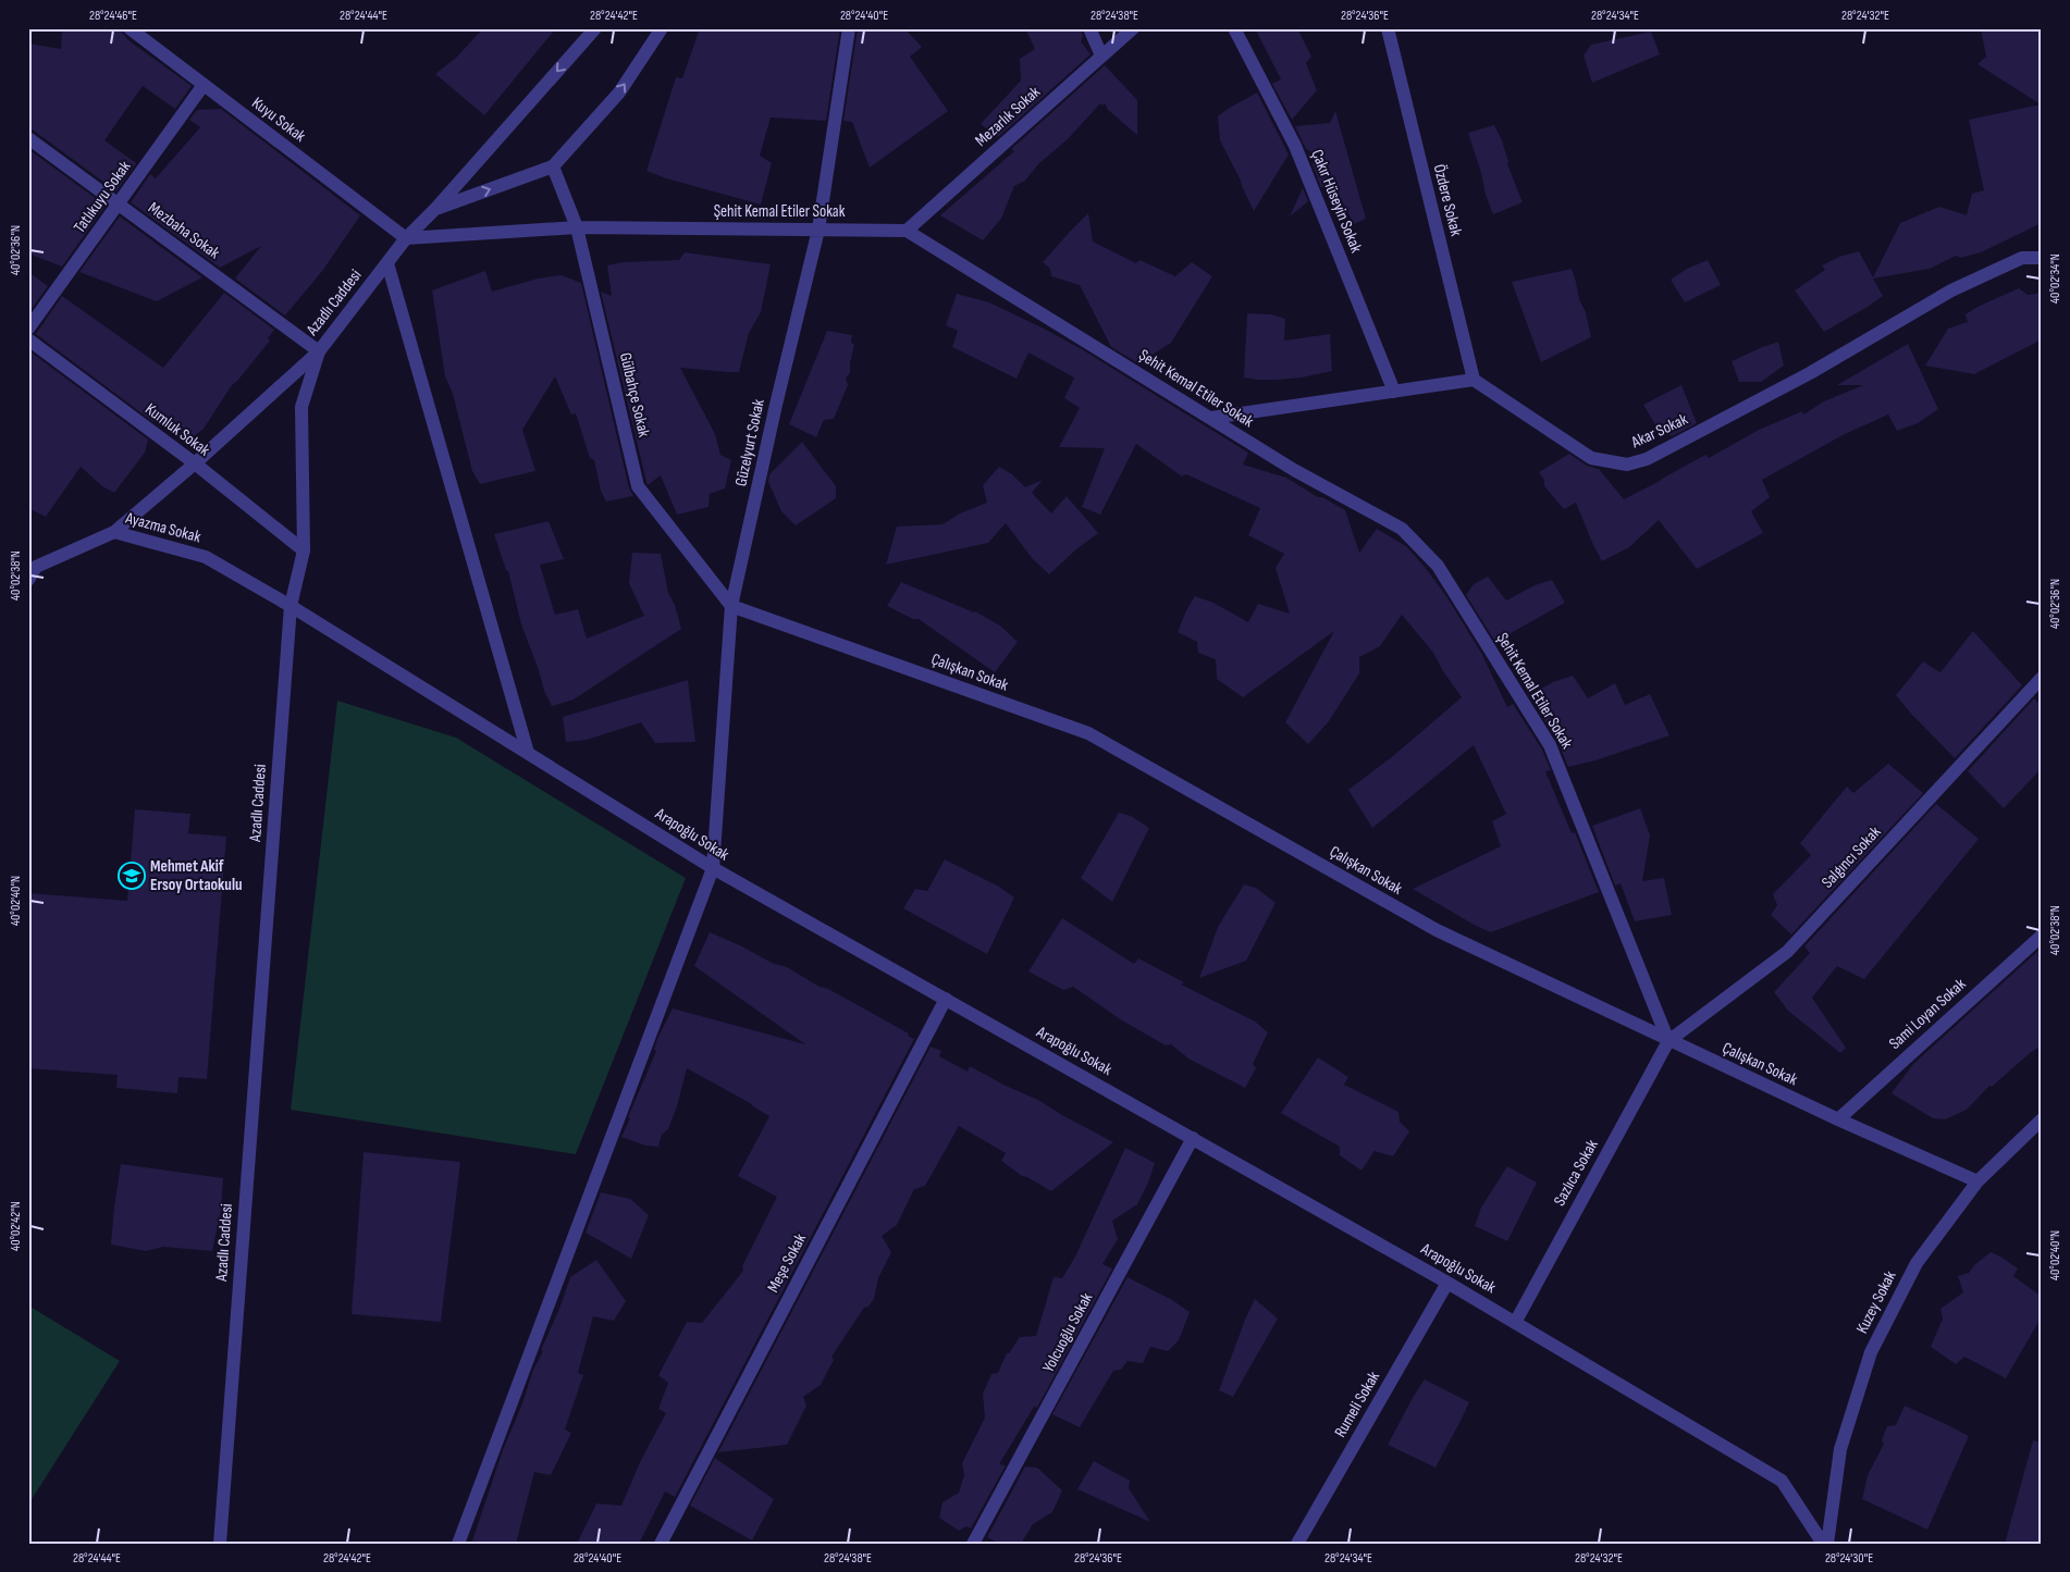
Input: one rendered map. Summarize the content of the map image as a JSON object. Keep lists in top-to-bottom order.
{
  "streets": {
    "street": [
      "Mezarlık Sokak",
      "Kuyu Sokak",
      "Tatlıkuyu Sokak",
      "Özdere Sokak",
      "Çakır Hüseyin Sokak",
      "Şehit Kemal Etiler Sokak",
      "Mezbaha Sokak",
      "Azadlı Caddesi",
      "Gülbahçe Sokak",
      "Kumluk Sokak",
      "Akar Sokak",
      "Güzelyurt Sokak",
      "Ayazma Sokak",
      "Çalışkan Sokak",
      "Arapoğlu Sokak",
      "Salgıncı Sokak",
      "Sami Loyan Sokak",
      "Sazlıca Sokak",
      "Meşe Sokak",
      "Kuzey Sokak",
      "Yolcuoğlu Sokak",
      "Rumeli Sokak"
    ]
  },
  "crossings": [
    ["Mezarlık Sokak", "Şehit Kemal Etiler Sokak"],
    ["Kuyu Sokak", "Tatlıkuyu Sokak"],
    ["Kuyu Sokak", "Şehit Kemal Etiler Sokak"],
    ["Kuyu Sokak", "Azadlı Caddesi"],
    ["Tatlıkuyu Sokak", "Mezbaha Sokak"],
    ["Özdere Sokak", "Akar Sokak"],
    ["Şehit Kemal Etiler Sokak", "Azadlı Caddesi"],
    ["Şehit Kemal Etiler Sokak", "Gülbahçe Sokak"],
    ["Şehit Kemal Etiler Sokak", "Güzelyurt Sokak"],
    ["Şehit Kemal Etiler Sokak", "Çalışkan Sokak"],
    ["Şehit Kemal Etiler Sokak", "Salgıncı Sokak"],
    ["Şehit Kemal Etiler Sokak", "Sazlıca Sokak"],
    ["Mezbaha Sokak", "Azadlı Caddesi"],
    ["Azadlı Caddesi", "Gülbahçe Sokak"],
    ["Azadlı Caddesi", "Kumluk Sokak"],
    ["Azadlı Caddesi", "Ayazma Sokak"],
    ["Azadlı Caddesi", "Arapoğlu Sokak"],
    ["Gülbahçe Sokak", "Güzelyurt Sokak"],
    ["Gülbahçe Sokak", "Çalışkan Sokak"],
    ["Güzelyurt Sokak", "Çalışkan Sokak"],
    ["Güzelyurt Sokak", "Arapoğlu Sokak"],
    ["Ayazma Sokak", "Arapoğlu Sokak"],
    ["Çalışkan Sokak", "Salgıncı Sokak"],
    ["Çalışkan Sokak", "Sami Loyan Sokak"],
    ["Çalışkan Sokak", "Sazlıca Sokak"],
    ["Çalışkan Sokak", "Kuzey Sokak"],
    ["Arapoğlu Sokak", "Sazlıca Sokak"],
    ["Arapoğlu Sokak", "Meşe Sokak"],
    ["Arapoğlu Sokak", "Yolcuoğlu Sokak"],
    ["Arapoğlu Sokak", "Rumeli Sokak"],
    ["Salgıncı Sokak", "Sazlıca Sokak"]
  ],
  "places": {
    "school or university": ["Mehmet Akif Ersoy Ortaokulu"]
  },
  "coordinates": [
    "28°24'46\"E",
    "28°24'44\"E",
    "28°24'42\"E",
    "28°24'40\"E",
    "28°24'38\"E",
    "28°24'36\"E",
    "28°24'34\"E",
    "28°24'32\"E",
    "40°02'36\"N",
    "40°02'34\"N",
    "40°02'38\"N",
    "40°02'40\"N",
    "40°02'42\"N",
    "28°24'30\"E"
  ]
}
